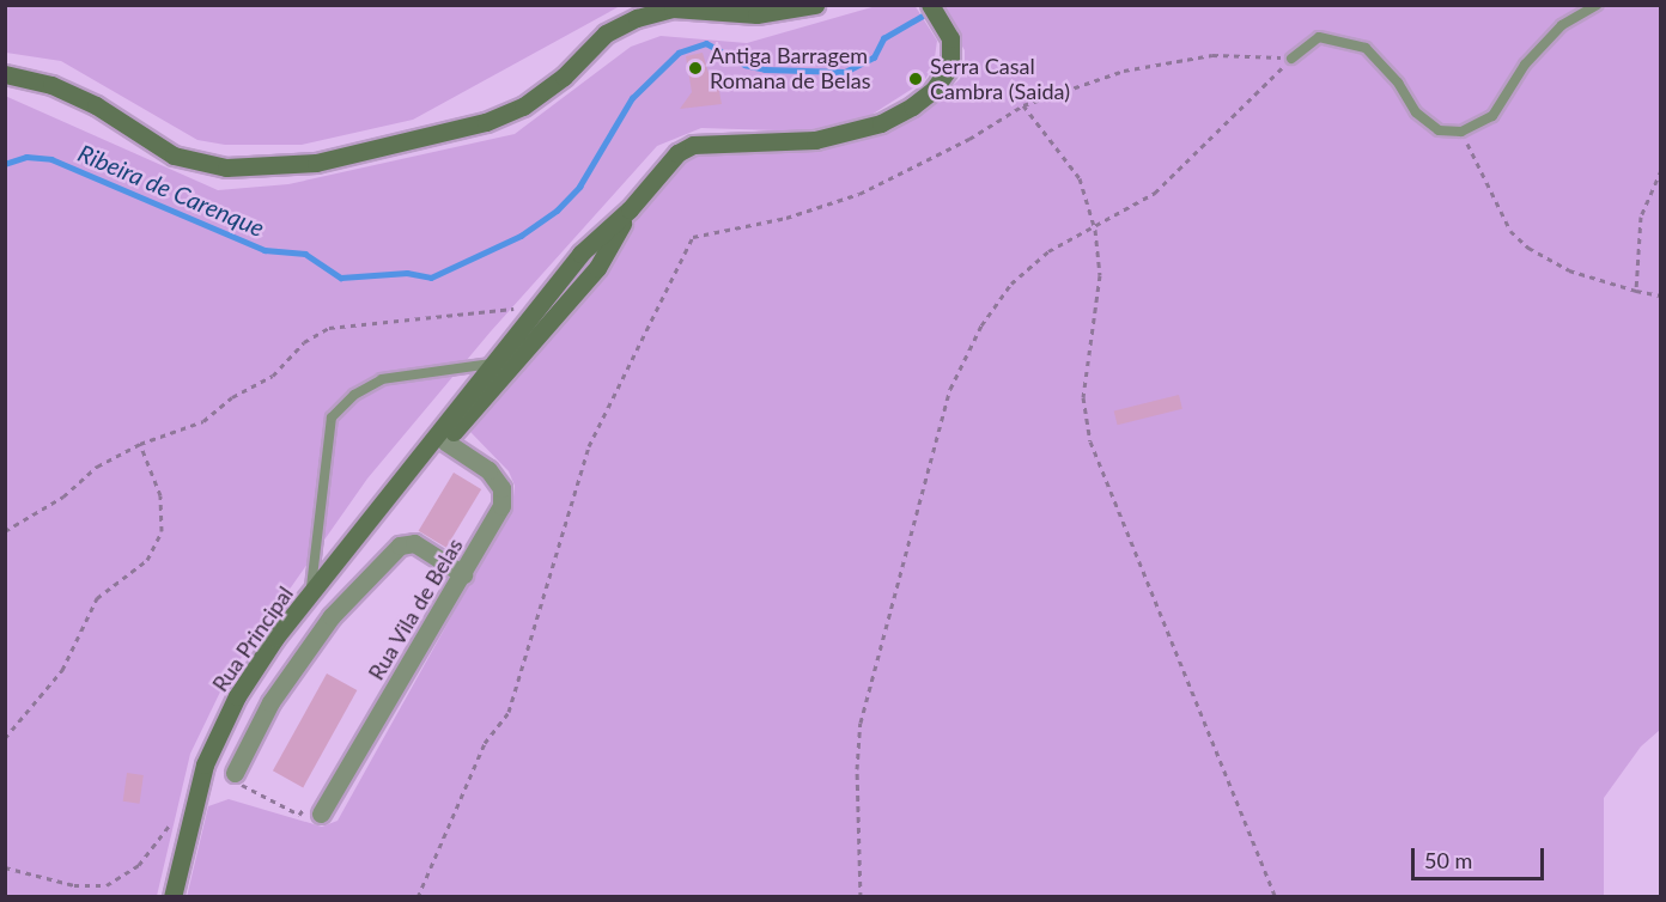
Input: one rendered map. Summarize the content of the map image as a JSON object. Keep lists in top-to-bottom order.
{
  "streets": {
    "street": ["Rua Vila de Belas", "Rua Principal"]
  },
  "crossings": [
    ["Rua Vila de Belas", "Rua Principal"]
  ],
  "water": ["Ribeira de Carenque"],
  "places": ["Antiga Barragem Romana de Belas", "Serra Casal Cambra (Saida)"],
  "scale_bar": "50 m"
}
